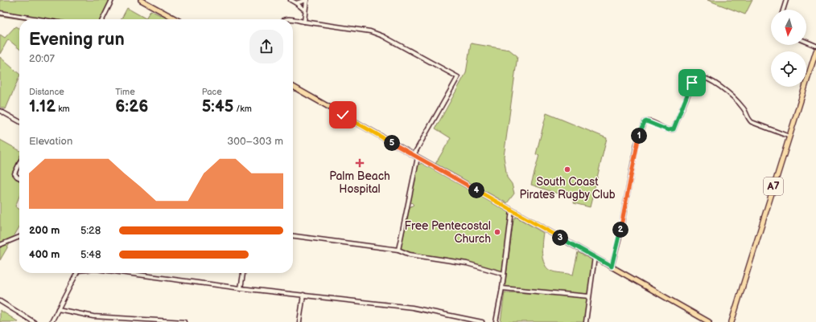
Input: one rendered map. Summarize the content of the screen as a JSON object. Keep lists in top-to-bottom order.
{
  "streets": {
    "highway": ["A7"]
  },
  "places": {
    "health": ["Palm Beach Hospital"],
    "other": ["South Coast Pirates Rugby Club", "Free Pentecostal Church"]
  },
  "north": "bottom",
  "page": {
    "heading": ["Evening run", "20:07"],
    "stats": [
      ["Distance", "1.12 km"],
      ["Time", "6:26"],
      ["Pace", "5:45 /km"]
    ],
    "pins": [
      "1",
      "5",
      "4",
      "2",
      "3"
    ],
    "chart": ["Elevation", "300–303 m"],
    "list": [
      {
        "name": "200 m",
        "note": "5:28"
      },
      {
        "name": "400 m",
        "note": "5:48"
      }
    ]
  }
}
